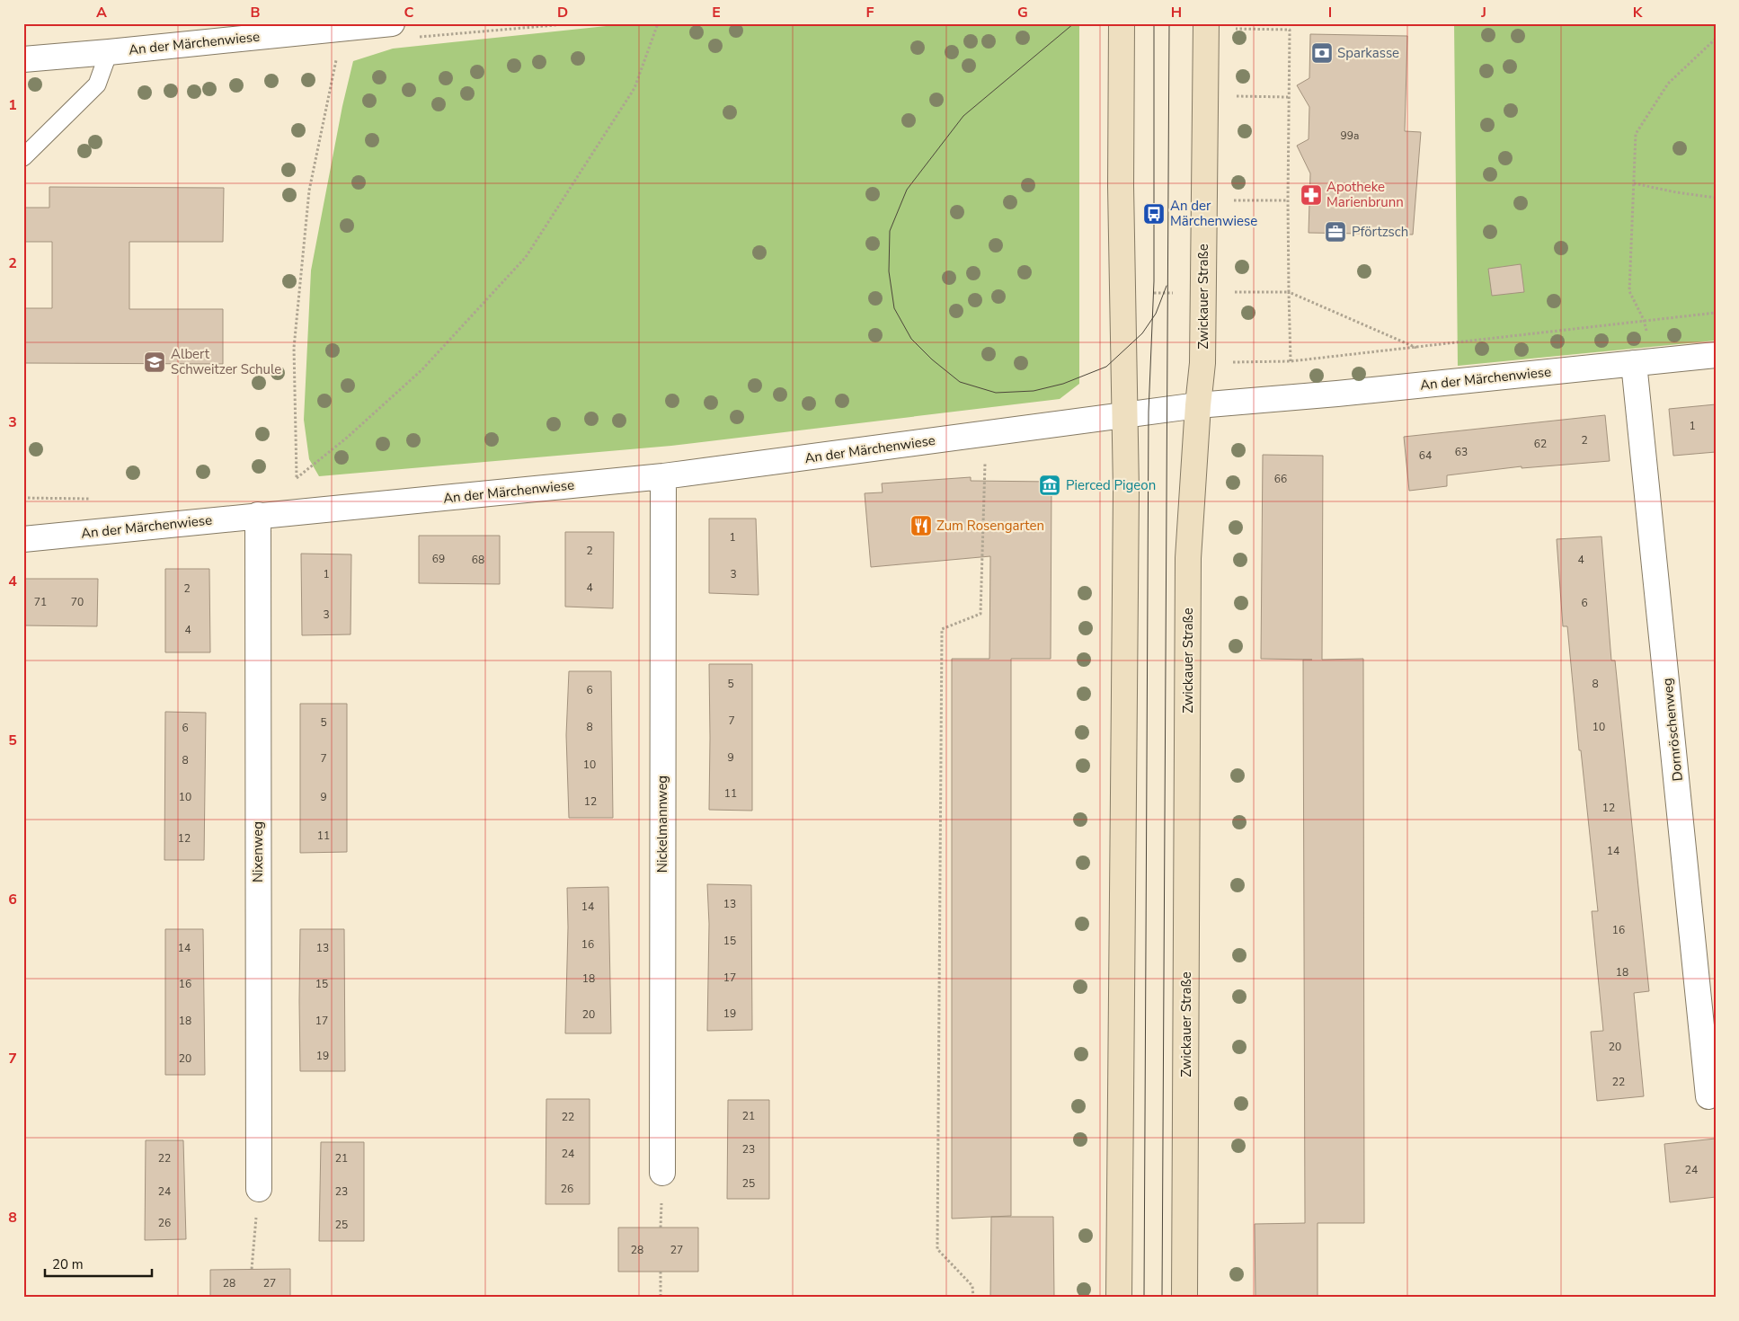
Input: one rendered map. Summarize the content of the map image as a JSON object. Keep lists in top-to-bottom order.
{
  "streets": {
    "main road": ["Zwickauer Straße"],
    "street": [
      "An der Märchenwiese",
      "Dornröschenweg",
      "Nickelmannweg",
      "Nixenweg"
    ]
  },
  "crossings": [
    ["An der Märchenwiese", "Zwickauer Straße"],
    ["An der Märchenwiese", "Dornröschenweg"],
    ["An der Märchenwiese", "Nickelmannweg"],
    ["An der Märchenwiese", "Nixenweg"]
  ],
  "places": {
    "bank": ["Sparkasse"],
    "pharmacy": ["Apotheke Marienbrunn"],
    "bus stop": ["An der Märchenwiese"],
    "office": ["Pförtzsch"],
    "school or university": ["Albert Schweitzer Schule"],
    "museum": ["Pierced Pigeon"],
    "restaurant": ["Zum Rosengarten"]
  },
  "house_numbers": [
    "99a",
    "1",
    "2",
    "62",
    "63",
    "64",
    "66",
    "1",
    "2",
    "69",
    "68",
    "4",
    "1",
    "3",
    "4",
    "2",
    "71",
    "70",
    "6",
    "3",
    "4",
    "5",
    "8",
    "6",
    "7",
    "5",
    "8",
    "10",
    "6",
    "9",
    "7",
    "8",
    "10",
    "11",
    "10",
    "9",
    "12",
    "12",
    "11",
    "12",
    "14",
    "13",
    "14",
    "16",
    "15",
    "16",
    "14",
    "13",
    "18",
    "17",
    "18",
    "16",
    "15",
    "19",
    "20",
    "18",
    "17",
    "20",
    "19",
    "20",
    "22",
    "21",
    "22",
    "23",
    "24",
    "22",
    "21",
    "24",
    "25",
    "26",
    "24",
    "23",
    "26",
    "25",
    "28",
    "27",
    "28",
    "27"
  ],
  "scale_bar": "20 m",
  "grid": {
    "columns": [
      "A",
      "B",
      "C",
      "D",
      "E",
      "F",
      "G",
      "H",
      "I",
      "J",
      "K"
    ],
    "rows": [
      "1",
      "2",
      "3",
      "4",
      "5",
      "6",
      "7",
      "8"
    ]
  }
}
